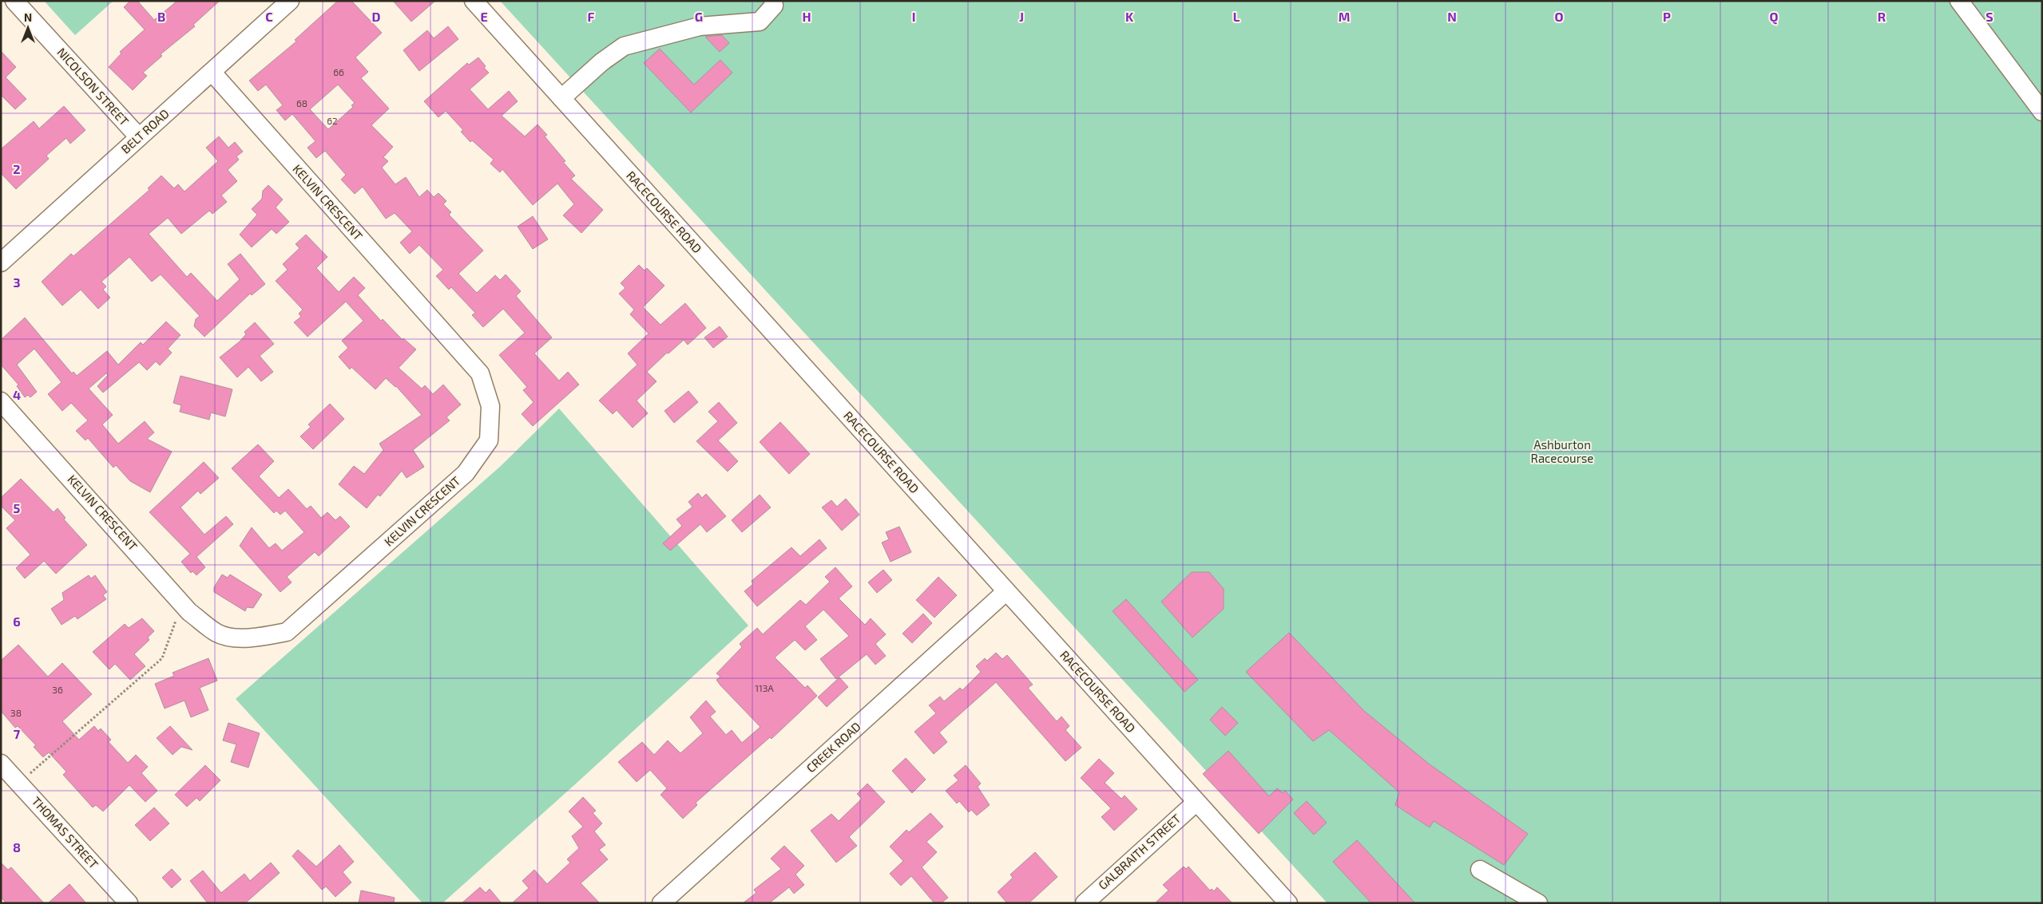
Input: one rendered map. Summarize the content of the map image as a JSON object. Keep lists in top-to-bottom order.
{
  "streets": {
    "street": [
      "NICOLSON STREET",
      "BELT ROAD",
      "KELVIN CRESCENT",
      "RACECOURSE ROAD",
      "CREEK ROAD",
      "THOMAS STREET",
      "GALBRAITH STREET"
    ]
  },
  "crossings": [
    ["NICOLSON STREET", "BELT ROAD"],
    ["BELT ROAD", "KELVIN CRESCENT"],
    ["RACECOURSE ROAD", "CREEK ROAD"],
    ["RACECOURSE ROAD", "GALBRAITH STREET"]
  ],
  "parks": ["Ashburton Racecourse"],
  "house_numbers": [
    "66",
    "68",
    "62",
    "113A",
    "36",
    "38"
  ],
  "north": "top",
  "grid": {
    "columns": [
      "B",
      "C",
      "D",
      "E",
      "F",
      "G",
      "H",
      "I",
      "J",
      "K",
      "L",
      "M",
      "N",
      "O",
      "P",
      "Q",
      "R",
      "S"
    ],
    "rows": [
      "2",
      "3",
      "4",
      "5",
      "6",
      "7",
      "8"
    ]
  }
}
